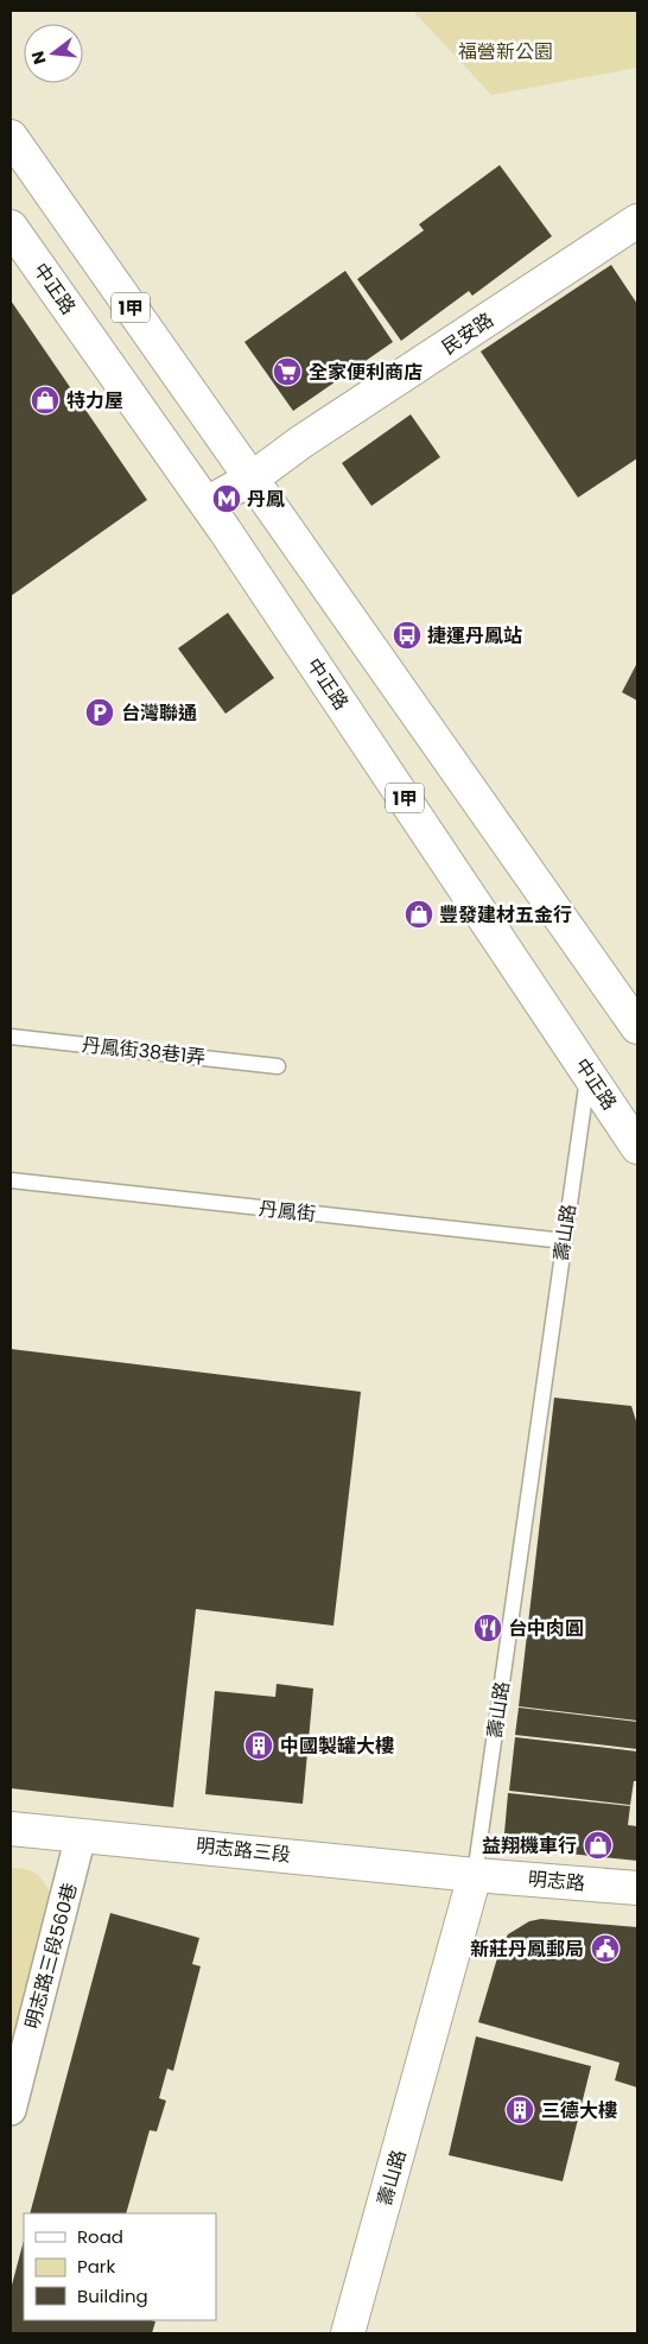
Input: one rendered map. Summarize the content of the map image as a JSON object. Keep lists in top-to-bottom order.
{
  "streets": {
    "main road": [
      "中正路",
      "1甲",
      "民安路",
      "壽山路",
      "明志路三段",
      "明志路"
    ],
    "street": ["明志路三段560巷"],
    "lane": ["丹鳳街38巷1弄", "丹鳳街"]
  },
  "crossings": [
    ["中正路", "民安路"],
    ["中正路", "壽山路"],
    ["1甲", "民安路"],
    ["丹鳳街", "壽山路"],
    ["壽山路", "明志路三段"],
    ["壽山路", "明志路"],
    ["明志路三段", "明志路"],
    ["明志路三段", "明志路三段560巷"]
  ],
  "parks": ["福營新公園"],
  "places": {
    "supermarket": ["全家便利商店"],
    "shop": ["特力屋", "豐發建材五金行", "益翔機車行"],
    "metro station": ["丹鳳"],
    "bus stop": ["捷運丹鳳站"],
    "parking": ["台灣聯通"],
    "restaurant": ["台中肉圓"],
    "building": ["中國製罐大樓", "三德大樓"],
    "public building": ["新莊丹鳳郵局"]
  },
  "legend": ["Road", "Park", "Building"],
  "north": "left"
}
